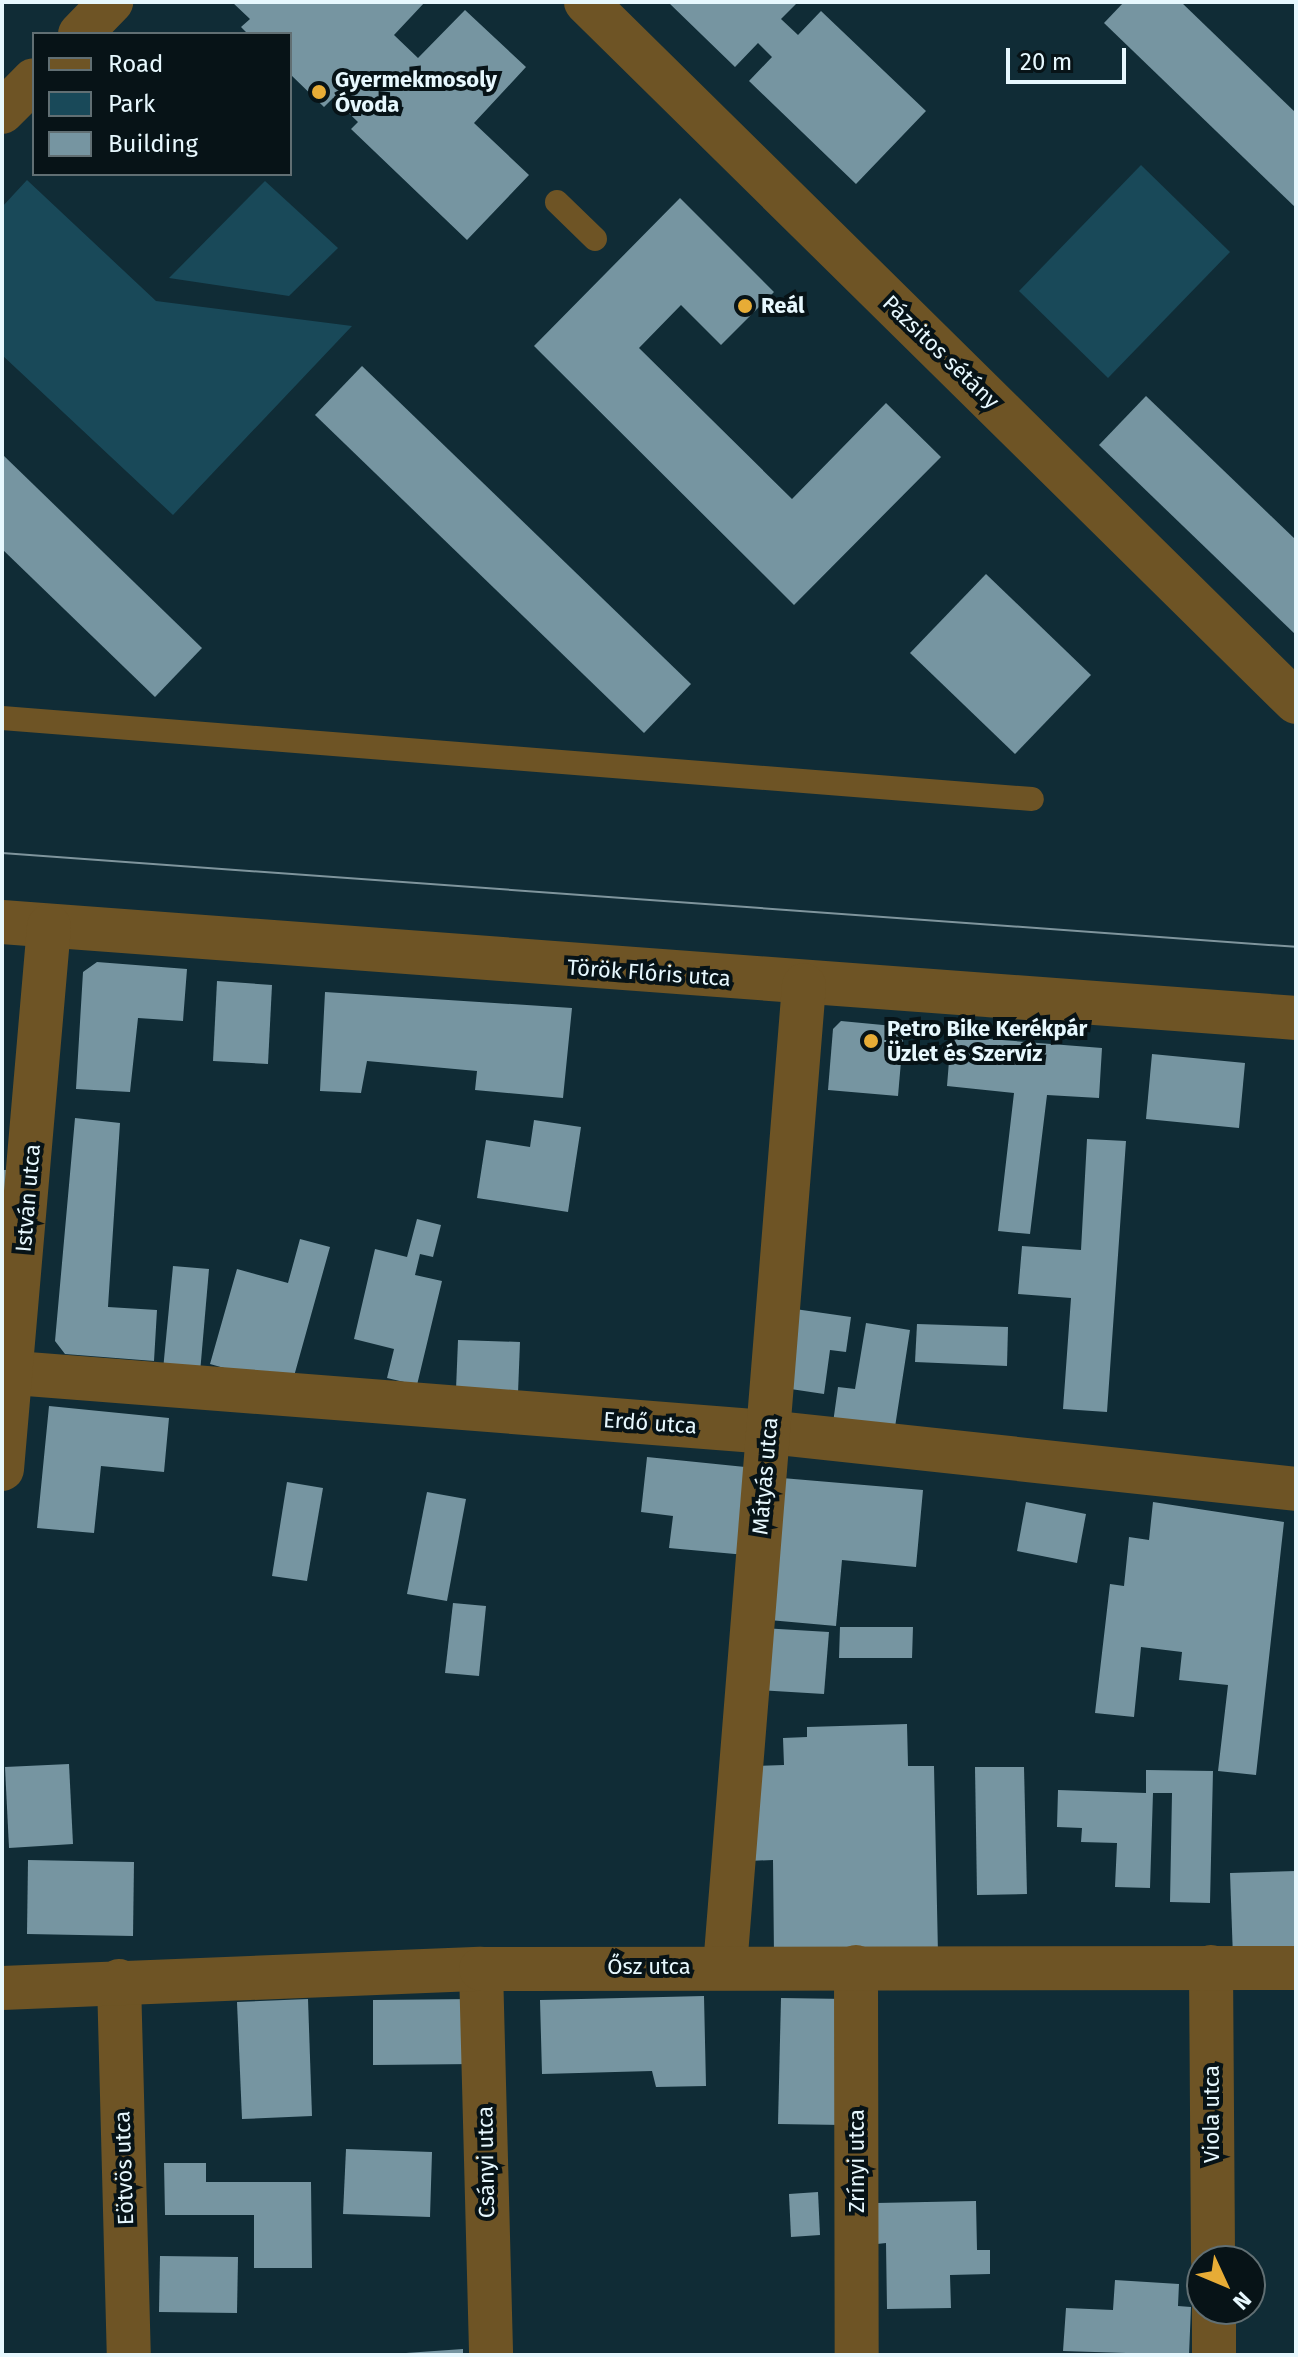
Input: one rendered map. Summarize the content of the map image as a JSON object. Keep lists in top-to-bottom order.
{
  "streets": {
    "street": [
      "Pázsitos sétány",
      "Török Flóris utca",
      "István utca",
      "Erdő utca",
      "Mátyás utca",
      "Ősz utca",
      "Viola utca",
      "Zrínyi utca",
      "Csányi utca",
      "Eötvös utca"
    ]
  },
  "crossings": [
    ["Török Flóris utca", "István utca"],
    ["Török Flóris utca", "Mátyás utca"],
    ["István utca", "Erdő utca"],
    ["Erdő utca", "Mátyás utca"],
    ["Mátyás utca", "Ősz utca"],
    ["Ősz utca", "Viola utca"],
    ["Ősz utca", "Zrínyi utca"],
    ["Ősz utca", "Csányi utca"],
    ["Ősz utca", "Eötvös utca"]
  ],
  "places": ["Gyermekmosoly Óvoda", "Reál", "Petro Bike Kerékpár Üzlet és Szervíz"],
  "legend": ["Road", "Park", "Building"],
  "scale_bar": "20 m",
  "north": "bottom right"
}
